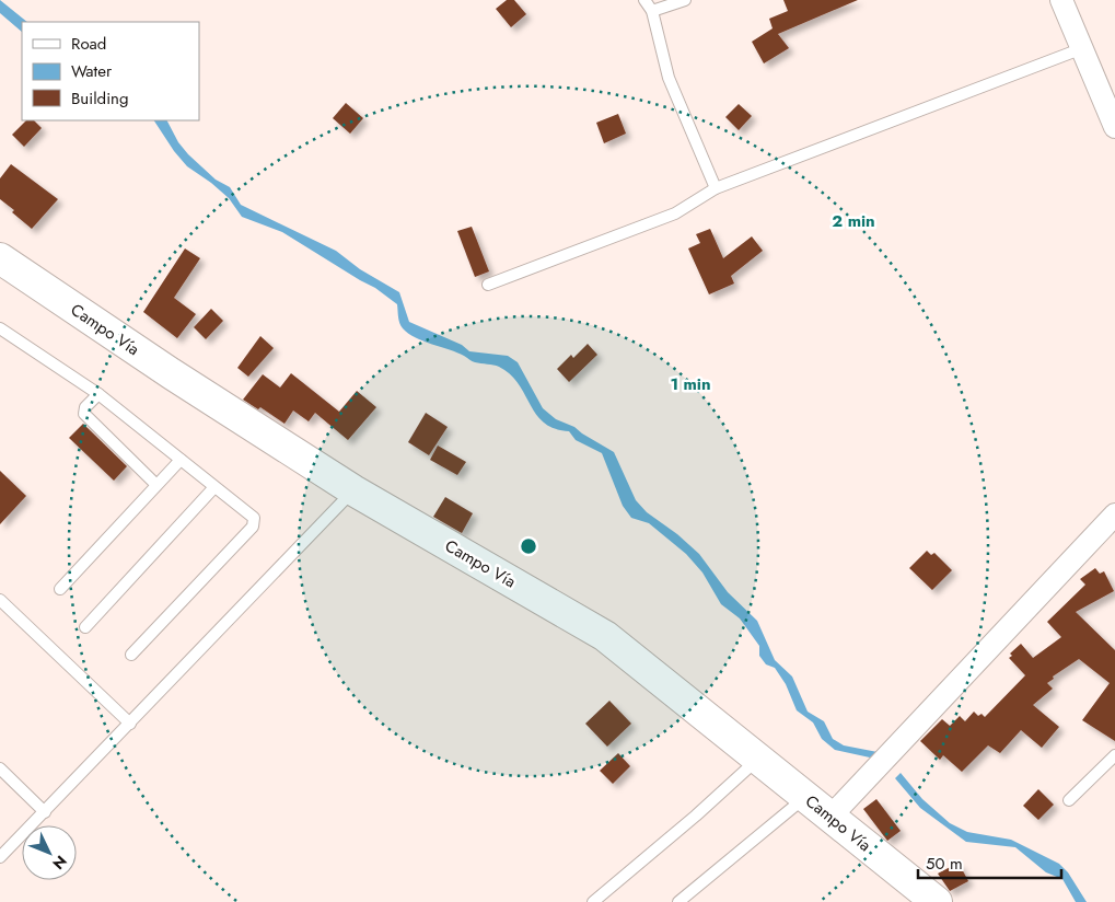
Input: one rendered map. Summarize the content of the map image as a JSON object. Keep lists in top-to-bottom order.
{
  "streets": {
    "street": ["Campo Vía"]
  },
  "legend": ["Road", "Water", "Building"],
  "scale_bar": "50 m",
  "north": "bottom right",
  "rings": ["2 min", "1 min"]
}
